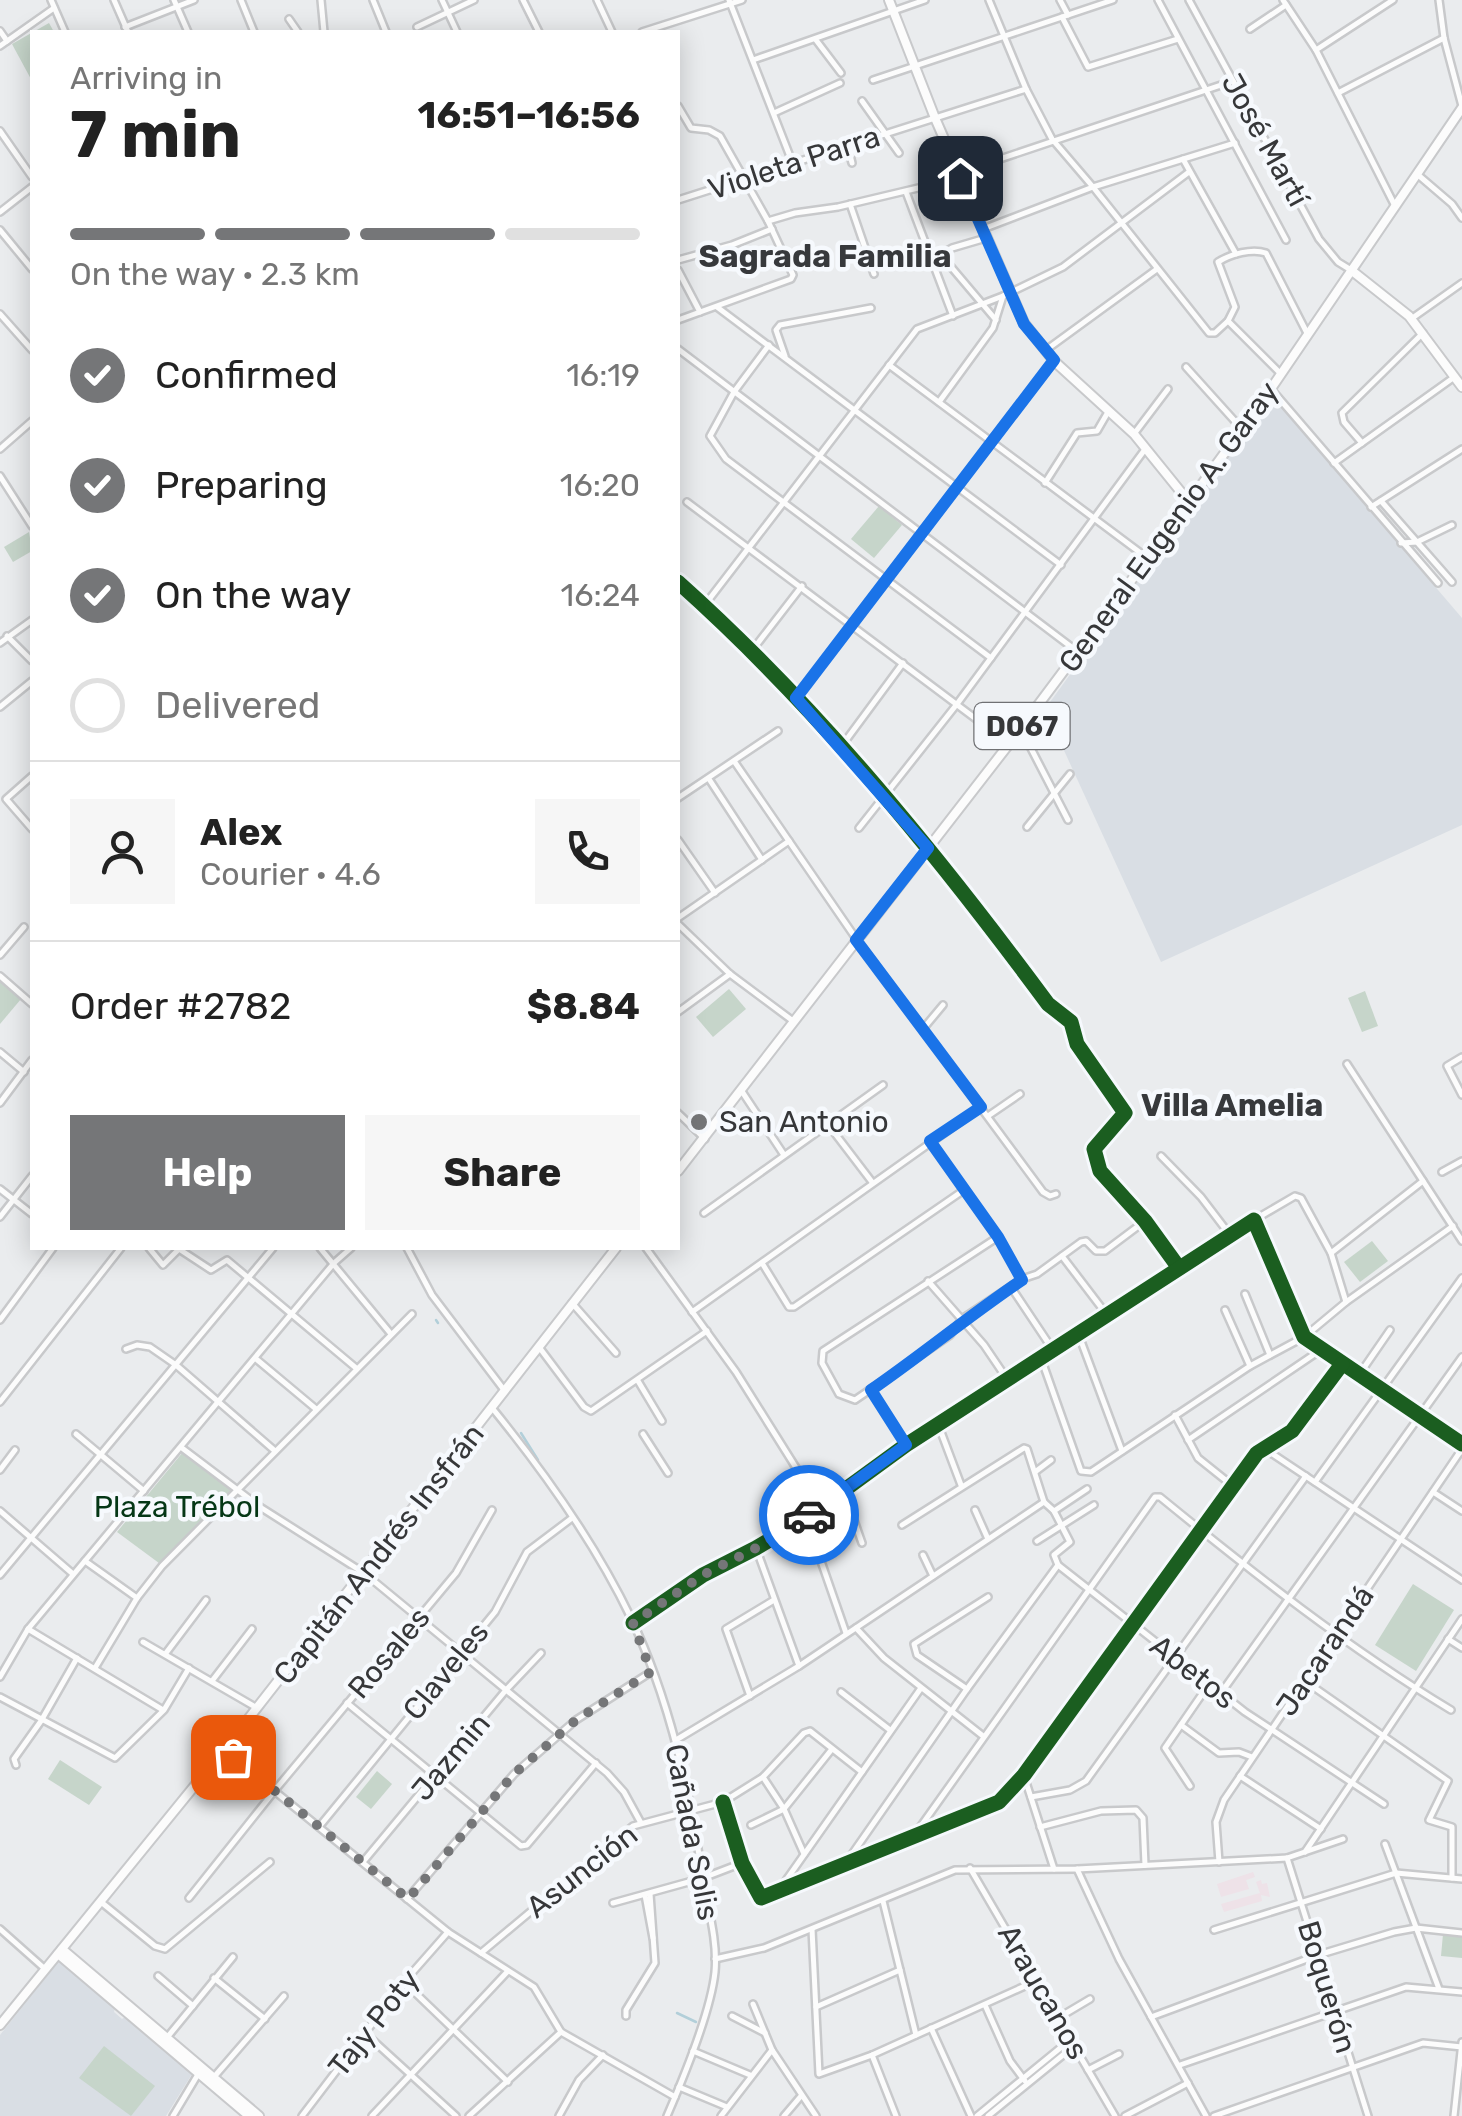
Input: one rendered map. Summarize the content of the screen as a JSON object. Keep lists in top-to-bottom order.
{
  "streets": {
    "main road": ["General Eugenio A. Garay", "D067", "Capitán Andrés Insfrán"],
    "street": [
      "José Martí",
      "Violeta Parra",
      "Jacarandá",
      "Rosales",
      "Claveles",
      "Abetos",
      "Jazmin",
      "Cañada Solis",
      "Asunción",
      "Boquerón",
      "Araucanos",
      "Tajy Poty"
    ]
  },
  "crossings": [
    ["José Martí", "General Eugenio A. Garay"],
    ["Capitán Andrés Insfrán", "Cañada Solis"],
    ["Jacarandá", "Abetos"],
    ["Claveles", "Cañada Solis"],
    ["Cañada Solis", "Asunción"]
  ],
  "districts": ["Sagrada Familia", "Villa Amelia"],
  "parks": ["Plaza Trébol"],
  "places": ["San Antonio"],
  "page": {
    "heading": ["7 min", "Arriving in", "16:51–16:56"],
    "panel": [
      "Alex",
      "Courier · 4.6",
      "Order #2782",
      "$8.84"
    ],
    "bar": "On the way · 2.3 km",
    "list": [
      ["Confirmed", "16:19"],
      ["Preparing", "16:20"],
      ["On the way", "16:24"],
      "Delivered"
    ],
    "buttons": ["Help", "Share"]
  }
}
